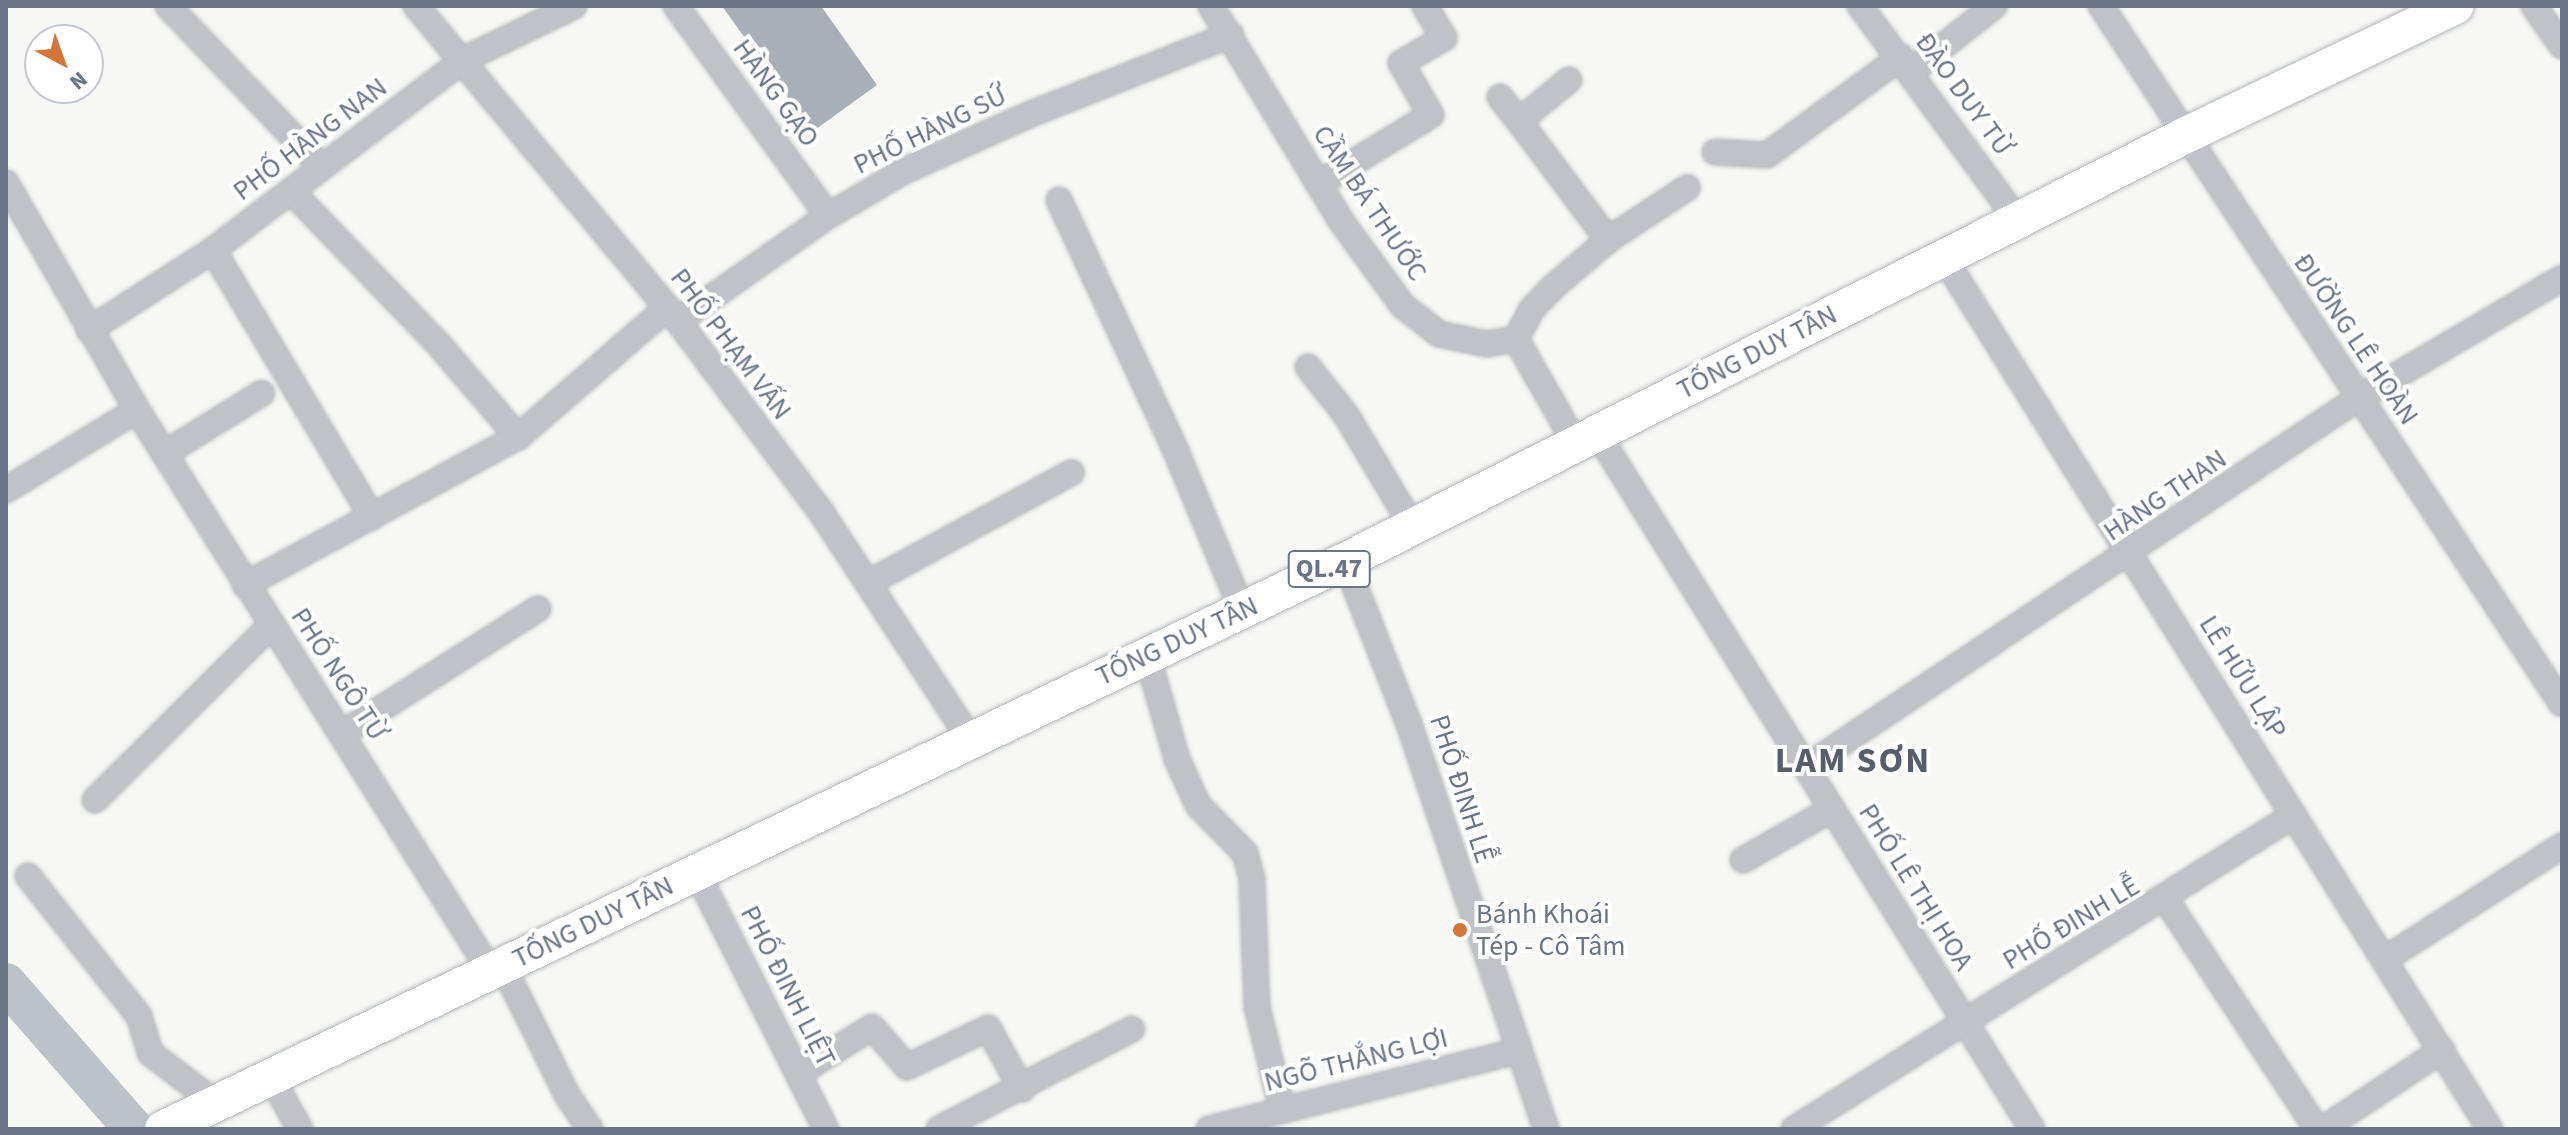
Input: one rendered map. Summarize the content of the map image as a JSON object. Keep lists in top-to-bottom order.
{
  "streets": {
    "highway": ["TỐNG DUY TÂN", "QL.47"],
    "street": [
      "HÀNG GẠO",
      "ĐÀO DUY TỪ",
      "PHỐ HÀNG SỨ",
      "PHỐ HÀNG NAN",
      "CẦM BÁ THƯỚC",
      "ĐƯỜNG LÊ HOÀN",
      "PHỐ PHẠM VẤN",
      "HÀNG THAN",
      "PHỐ NGÔ TỪ",
      "LÊ HỮU LẬP",
      "PHỐ ĐINH LỄ",
      "PHỐ LÊ THỊ HOA",
      "PHỐ ĐINH LIỆT",
      "NGÕ THẮNG LỢI"
    ]
  },
  "crossings": [
    ["HÀNG GẠO", "PHỐ HÀNG SỨ"],
    ["ĐÀO DUY TỪ", "TỐNG DUY TÂN"],
    ["PHỐ HÀNG SỨ", "CẦM BÁ THƯỚC"],
    ["PHỐ HÀNG SỨ", "PHỐ PHẠM VẤN"],
    ["PHỐ HÀNG SỨ", "PHỐ NGÔ TỪ"],
    ["PHỐ HÀNG NAN", "PHỐ PHẠM VẤN"],
    ["PHỐ HÀNG NAN", "PHỐ NGÔ TỪ"],
    ["ĐƯỜNG LÊ HOÀN", "TỐNG DUY TÂN"],
    ["ĐƯỜNG LÊ HOÀN", "HÀNG THAN"],
    ["PHỐ PHẠM VẤN", "TỐNG DUY TÂN"],
    ["TỐNG DUY TÂN", "PHỐ NGÔ TỪ"],
    ["TỐNG DUY TÂN", "LÊ HỮU LẬP"],
    ["TỐNG DUY TÂN", "PHỐ ĐINH LỄ"],
    ["TỐNG DUY TÂN", "PHỐ LÊ THỊ HOA"],
    ["TỐNG DUY TÂN", "PHỐ ĐINH LIỆT"],
    ["HÀNG THAN", "LÊ HỮU LẬP"],
    ["HÀNG THAN", "PHỐ LÊ THỊ HOA"],
    ["LÊ HỮU LẬP", "PHỐ ĐINH LỄ"],
    ["PHỐ ĐINH LỄ", "PHỐ LÊ THỊ HOA"],
    ["PHỐ ĐINH LỄ", "NGÕ THẮNG LỢI"]
  ],
  "districts": ["LAM SƠN"],
  "places": ["Bánh Khoái Tép - Cô Tâm"],
  "north": "bottom right"
}
